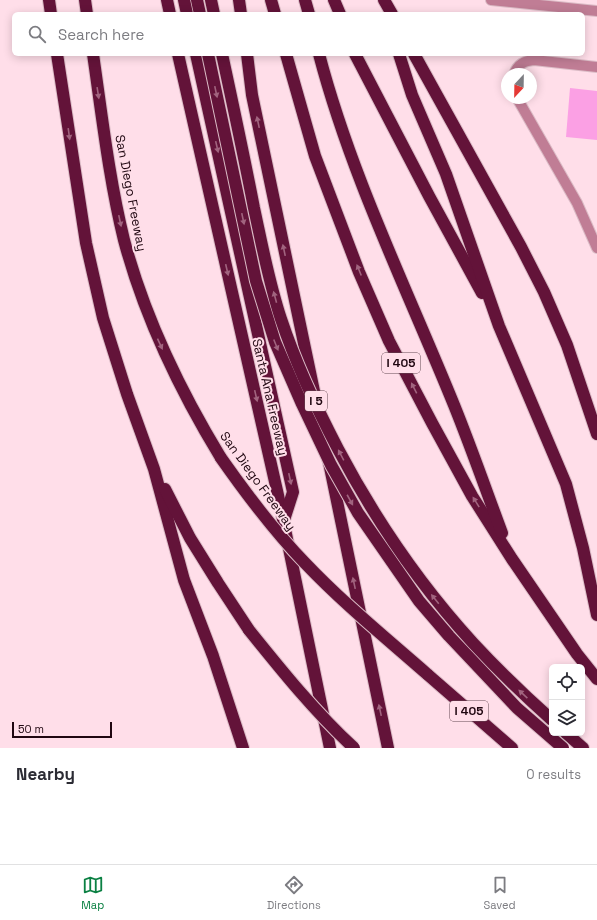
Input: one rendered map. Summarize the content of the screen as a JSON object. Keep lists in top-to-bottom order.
{
  "streets": {
    "highway": [
      "San Diego Freeway",
      "I 405",
      "Santa Ana Freeway",
      "I 5"
    ]
  },
  "scale_bar": "50 m",
  "north": "bottom",
  "page": {
    "search": "Search here",
    "scale": "50 m",
    "heading": ["Nearby", "0 results"],
    "nav": ["Map", "Directions", "Saved"]
  }
}
